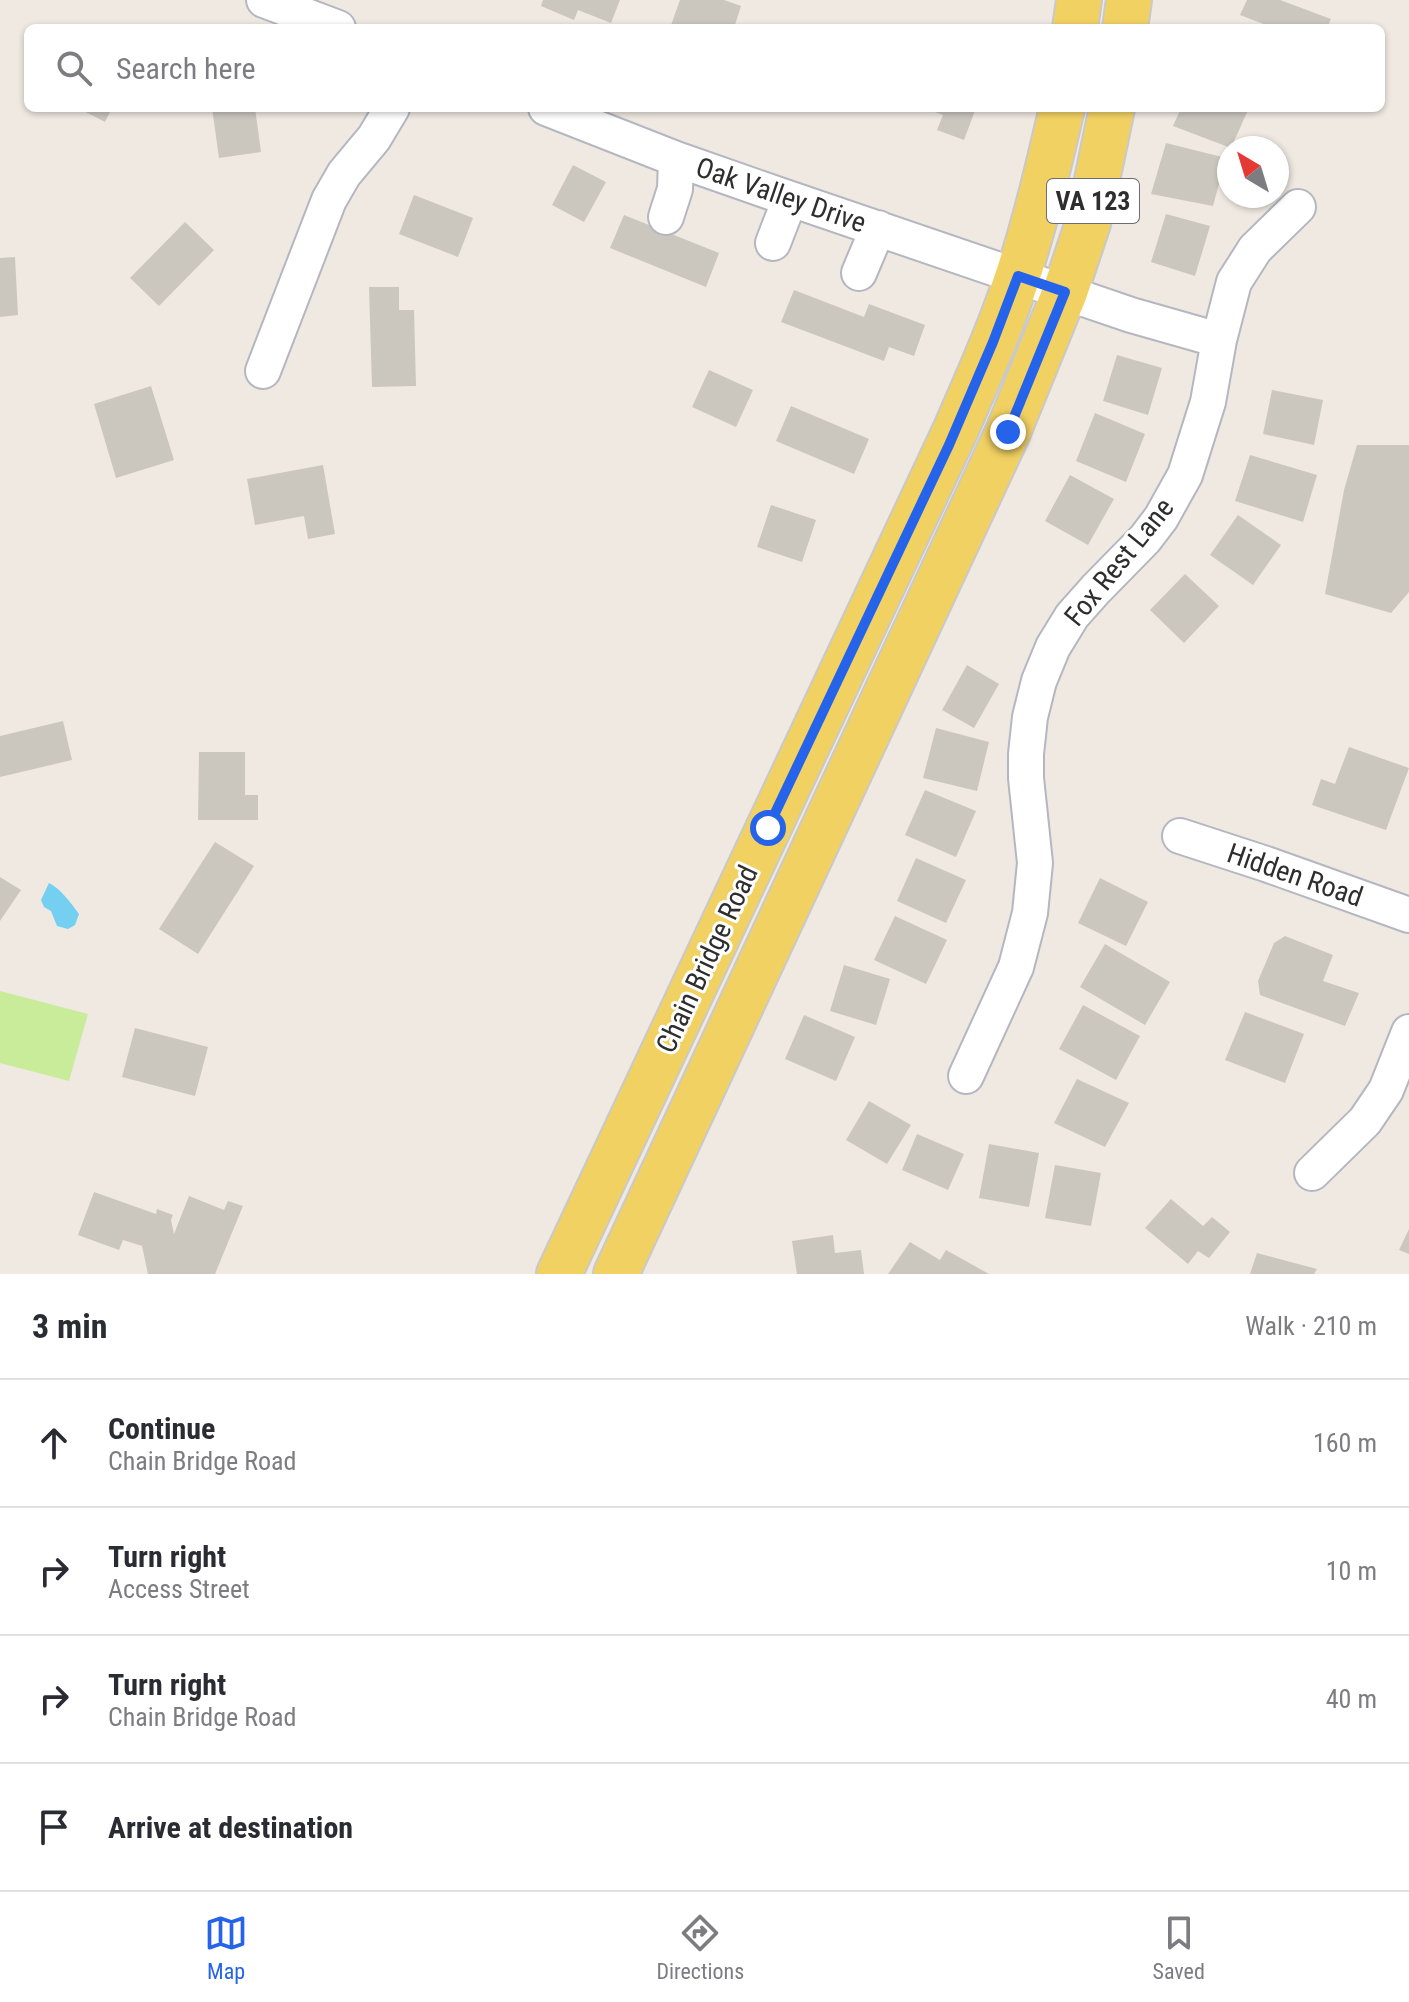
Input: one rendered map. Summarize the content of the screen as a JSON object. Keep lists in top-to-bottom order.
{
  "streets": {
    "main road": ["VA 123", "Chain Bridge Road"],
    "street": ["Oak Valley Drive", "Fox Rest Lane", "Hidden Road"]
  },
  "crossings": [
    ["Oak Valley Drive", "Fox Rest Lane"],
    ["Oak Valley Drive", "Chain Bridge Road"]
  ],
  "north": "top left",
  "page": {
    "search": "Search here",
    "heading": ["3 min", "Walk · 210 m"],
    "list": [
      ["Continue", "Chain Bridge Road", "160 m"],
      ["Turn right", "Access Street", "10 m"],
      ["Turn right", "Chain Bridge Road", "40 m"],
      "Arrive at destination"
    ],
    "nav": ["Map", "Directions", "Saved"]
  }
}
